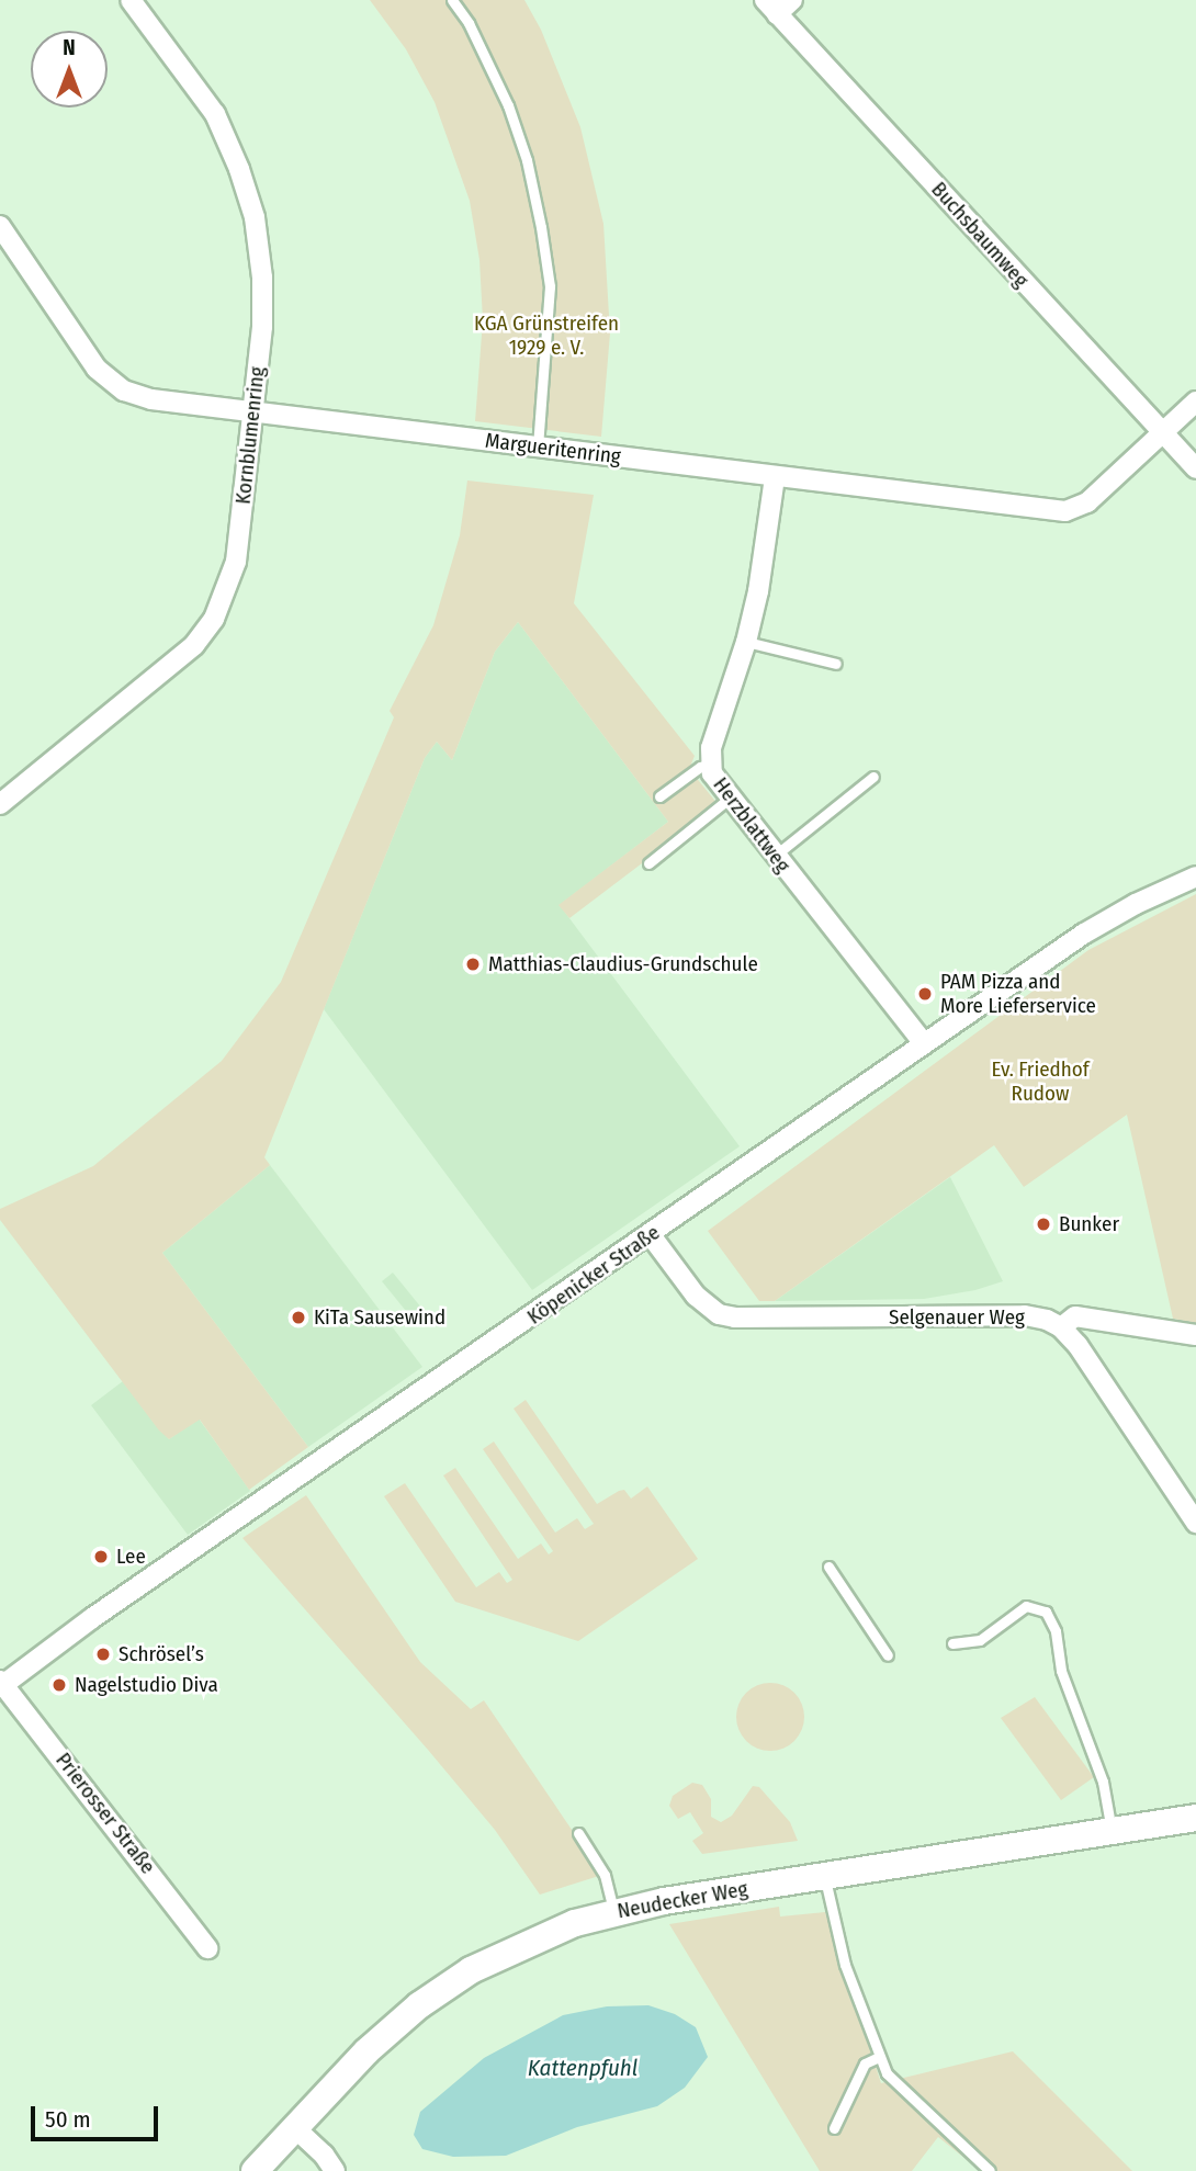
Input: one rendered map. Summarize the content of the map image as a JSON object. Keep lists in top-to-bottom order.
{
  "streets": {
    "street": [
      "Buchsbaumweg",
      "Kornblumenring",
      "Margueritenring",
      "Herzblattweg",
      "Köpenicker Straße",
      "Selgenauer Weg",
      "Prierosser Straße",
      "Neudecker Weg"
    ]
  },
  "crossings": [
    ["Buchsbaumweg", "Margueritenring"],
    ["Kornblumenring", "Margueritenring"],
    ["Margueritenring", "Herzblattweg"],
    ["Herzblattweg", "Köpenicker Straße"],
    ["Köpenicker Straße", "Selgenauer Weg"],
    ["Köpenicker Straße", "Prierosser Straße"]
  ],
  "water": ["Kattenpfuhl"],
  "parks": ["KGA Grünstreifen 1929 e. V.", "Ev. Friedhof Rudow"],
  "places": [
    "Matthias-Claudius-Grundschule",
    "PAM Pizza and More Lieferservice",
    "Bunker",
    "KiTa Sausewind",
    "Lee",
    "Schrösel’s",
    "Nagelstudio Diva"
  ],
  "scale_bar": "50 m",
  "north": "top"
}
